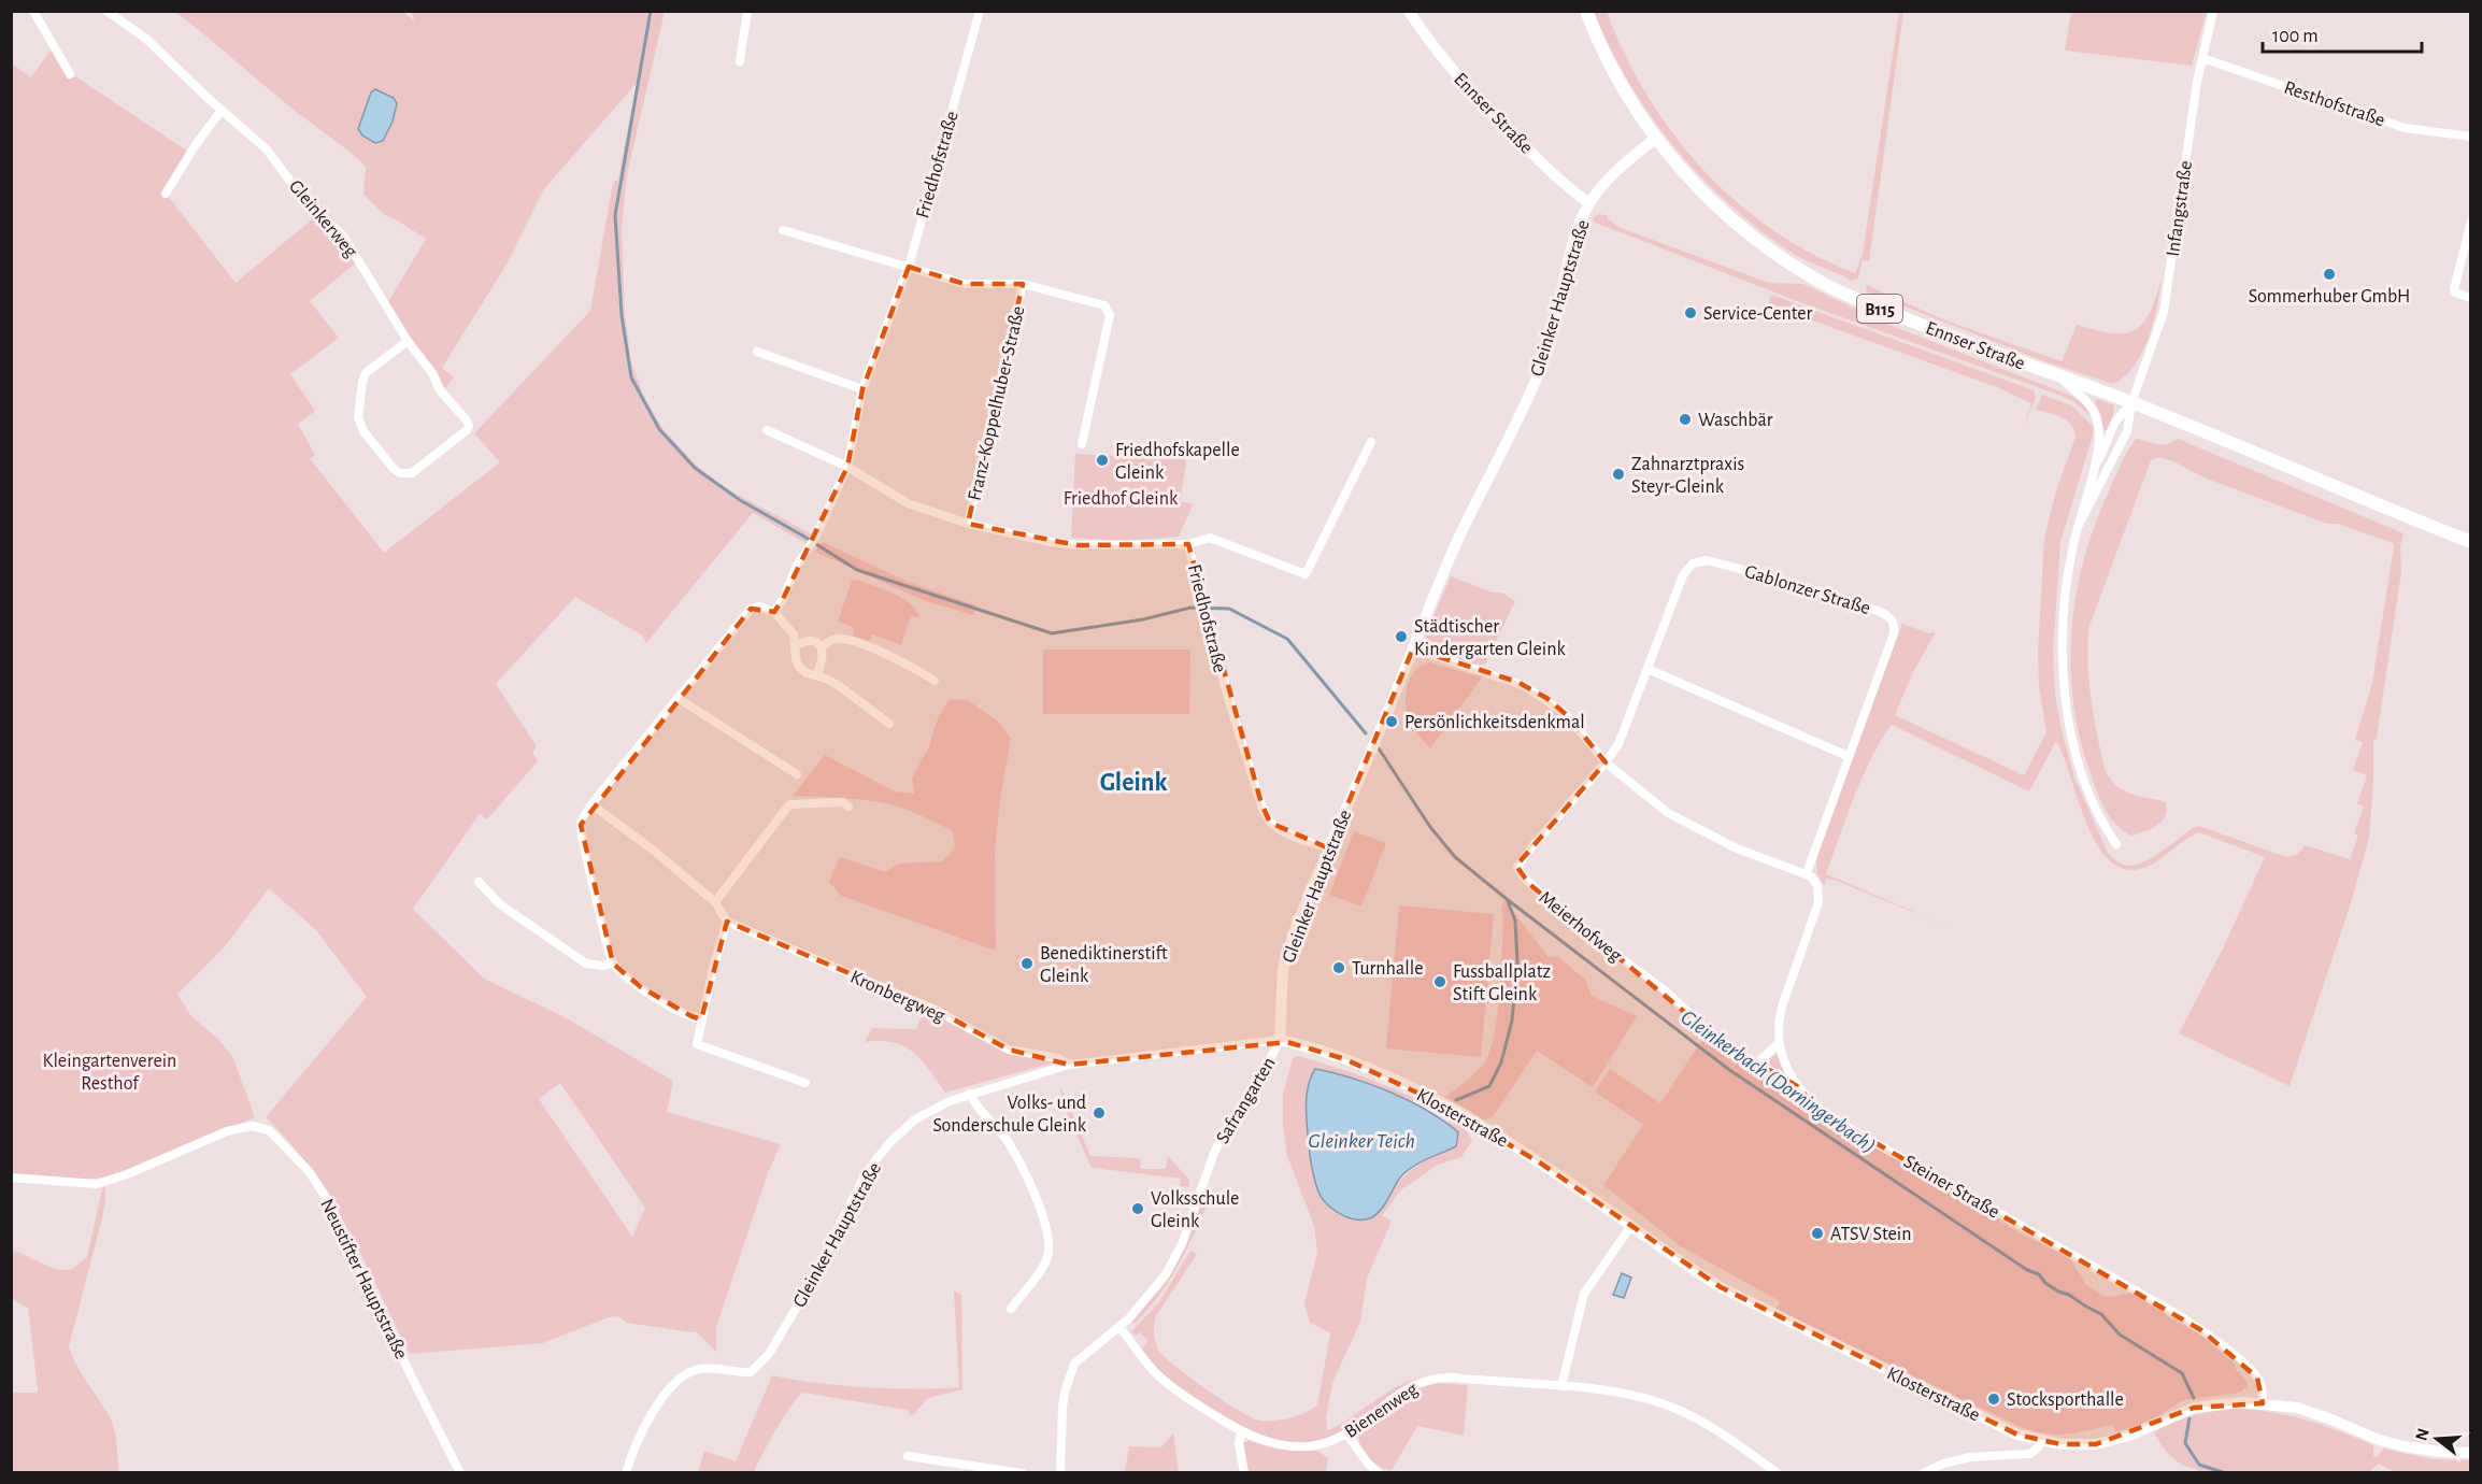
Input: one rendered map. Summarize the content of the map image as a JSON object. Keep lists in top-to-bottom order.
{
  "streets": {
    "main road": ["Ennser Straße", "B115"],
    "street": [
      "Resthofstraße",
      "Friedhofstraße",
      "Infangstraße",
      "Gleinkerweg",
      "Gleinker Hauptstraße",
      "Franz-Koppelhuber-Straße",
      "Gablonzer Straße",
      "Meierhofweg",
      "Kronbergweg",
      "Safrangarten",
      "Klosterstraße",
      "Steiner Straße",
      "Neustifter Hauptstraße",
      "Bienenweg"
    ]
  },
  "crossings": [
    ["Resthofstraße", "Infangstraße"],
    ["Ennser Straße", "Infangstraße"],
    ["Ennser Straße", "Gleinker Hauptstraße"],
    ["Friedhofstraße", "Gleinker Hauptstraße"],
    ["Friedhofstraße", "Franz-Koppelhuber-Straße"],
    ["Gleinker Hauptstraße", "Kronbergweg"],
    ["Gleinker Hauptstraße", "Safrangarten"],
    ["Gleinker Hauptstraße", "Klosterstraße"],
    ["Gablonzer Straße", "Meierhofweg"],
    ["Gablonzer Straße", "Steiner Straße"],
    ["Meierhofweg", "Steiner Straße"],
    ["Safrangarten", "Klosterstraße"],
    ["Safrangarten", "Bienenweg"],
    ["Klosterstraße", "Steiner Straße"]
  ],
  "districts": ["Gleink"],
  "water": ["Gleinkerbach (Dorningerbach)", "Gleinker Teich"],
  "parks": ["Friedhof Gleink", "Kleingartenverein Resthof"],
  "places": [
    "Sommerhuber GmbH",
    "Service-Center",
    "Waschbär",
    "Friedhofskapelle Gleink",
    "Zahnarztpraxis Steyr-Gleink",
    "Städtischer Kindergarten Gleink",
    "Persönlichkeitsdenkmal",
    "Benediktinerstift Gleink",
    "Turnhalle",
    "Fussballplatz Stift Gleink",
    "Volks- und Sonderschule Gleink",
    "Volksschule Gleink",
    "ATSV Stein",
    "Stocksporthalle"
  ],
  "scale_bar": "100 m",
  "north": "left"
}
